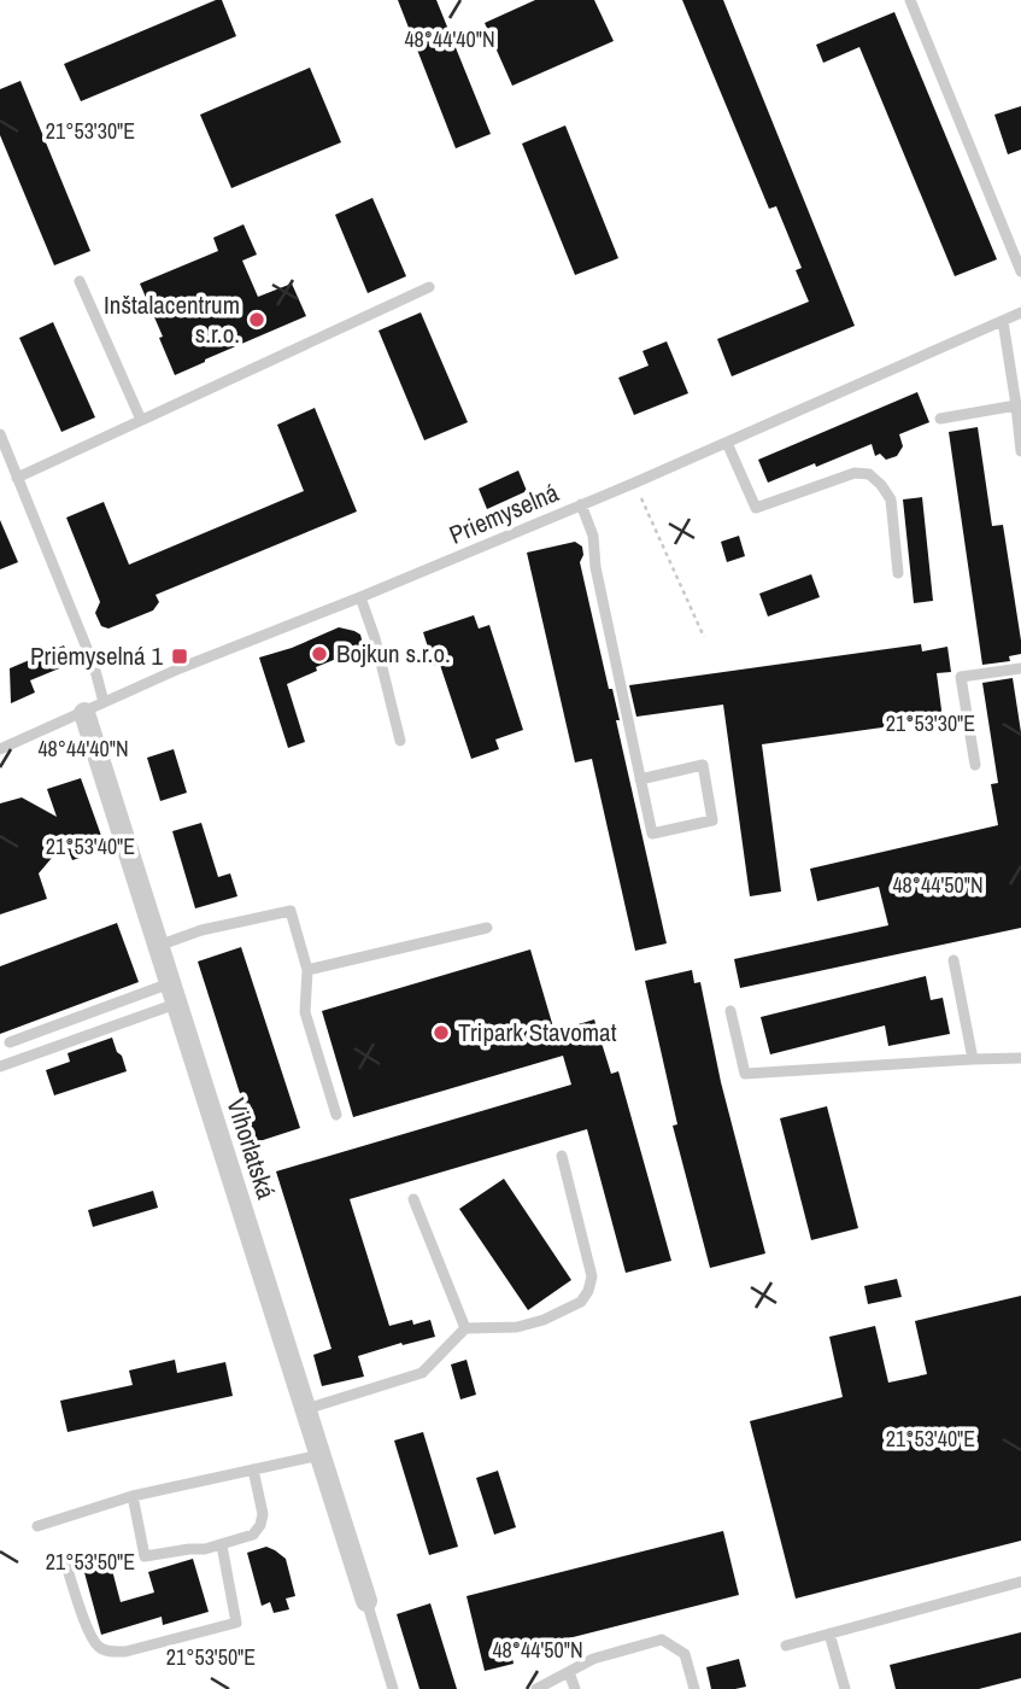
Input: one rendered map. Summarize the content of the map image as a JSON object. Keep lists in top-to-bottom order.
{
  "streets": {
    "street": ["Vihorlatská"],
    "lane": ["Priemyselná"]
  },
  "crossings": [
    ["Priemyselná", "Vihorlatská"]
  ],
  "places": {
    "other": ["Inštalacentrum s.r.o.", "Bojkun s.r.o.", "Tripark Stavomat"],
    "transit": ["Priemyselná 1"]
  },
  "coordinates": [
    "48°44'40\"N",
    "21°53'30\"E",
    "21°53'40\"E",
    "48°44'50\"N",
    "21°53'50\"E"
  ]
}
